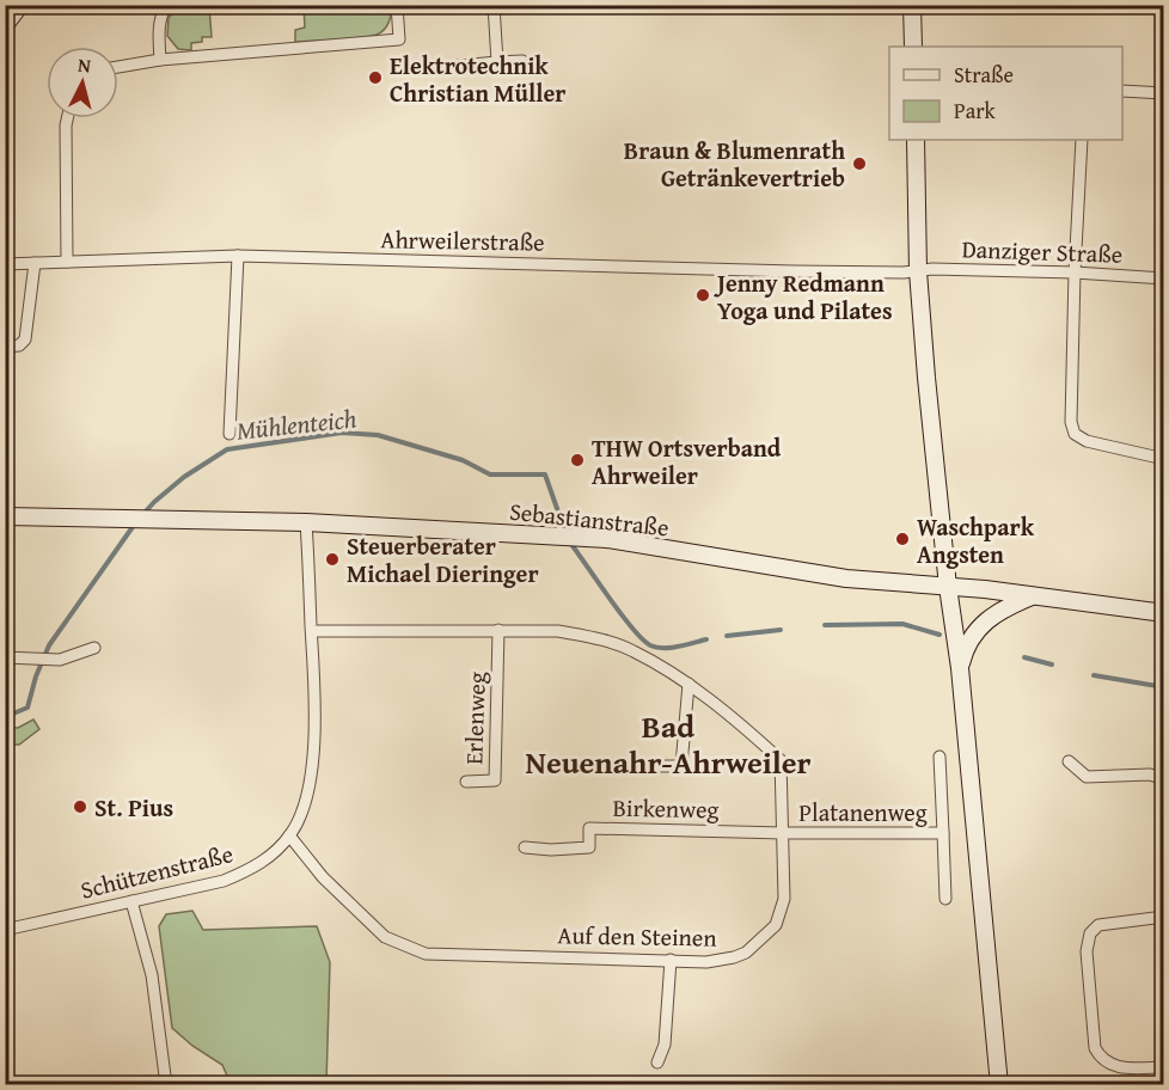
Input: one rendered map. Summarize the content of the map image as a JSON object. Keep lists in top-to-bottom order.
{
  "streets": {
    "street": [
      "Ahrweilerstraße",
      "Danziger Straße",
      "Sebastianstraße",
      "Erlenweg",
      "Birkenweg",
      "Platanenweg",
      "Schützenstraße",
      "Auf den Steinen"
    ]
  },
  "crossings": [
    ["Ahrweilerstraße", "Danziger Straße"],
    ["Sebastianstraße", "Schützenstraße"],
    ["Erlenweg", "Auf den Steinen"],
    ["Birkenweg", "Platanenweg"],
    ["Birkenweg", "Auf den Steinen"],
    ["Platanenweg", "Auf den Steinen"],
    ["Schützenstraße", "Auf den Steinen"]
  ],
  "districts": ["Bad Neuenahr-Ahrweiler"],
  "water": ["Mühlenteich"],
  "places": [
    "Elektrotechnik Christian Müller",
    "Braun & Blumenrath Getränkevertrieb",
    "Jenny Redmann Yoga und Pilates",
    "THW Ortsverband Ahrweiler",
    "Waschpark Angsten",
    "Steuerberater Michael Dieringer",
    "St. Pius"
  ],
  "legend": ["Straße", "Park"],
  "north": "top"
}
